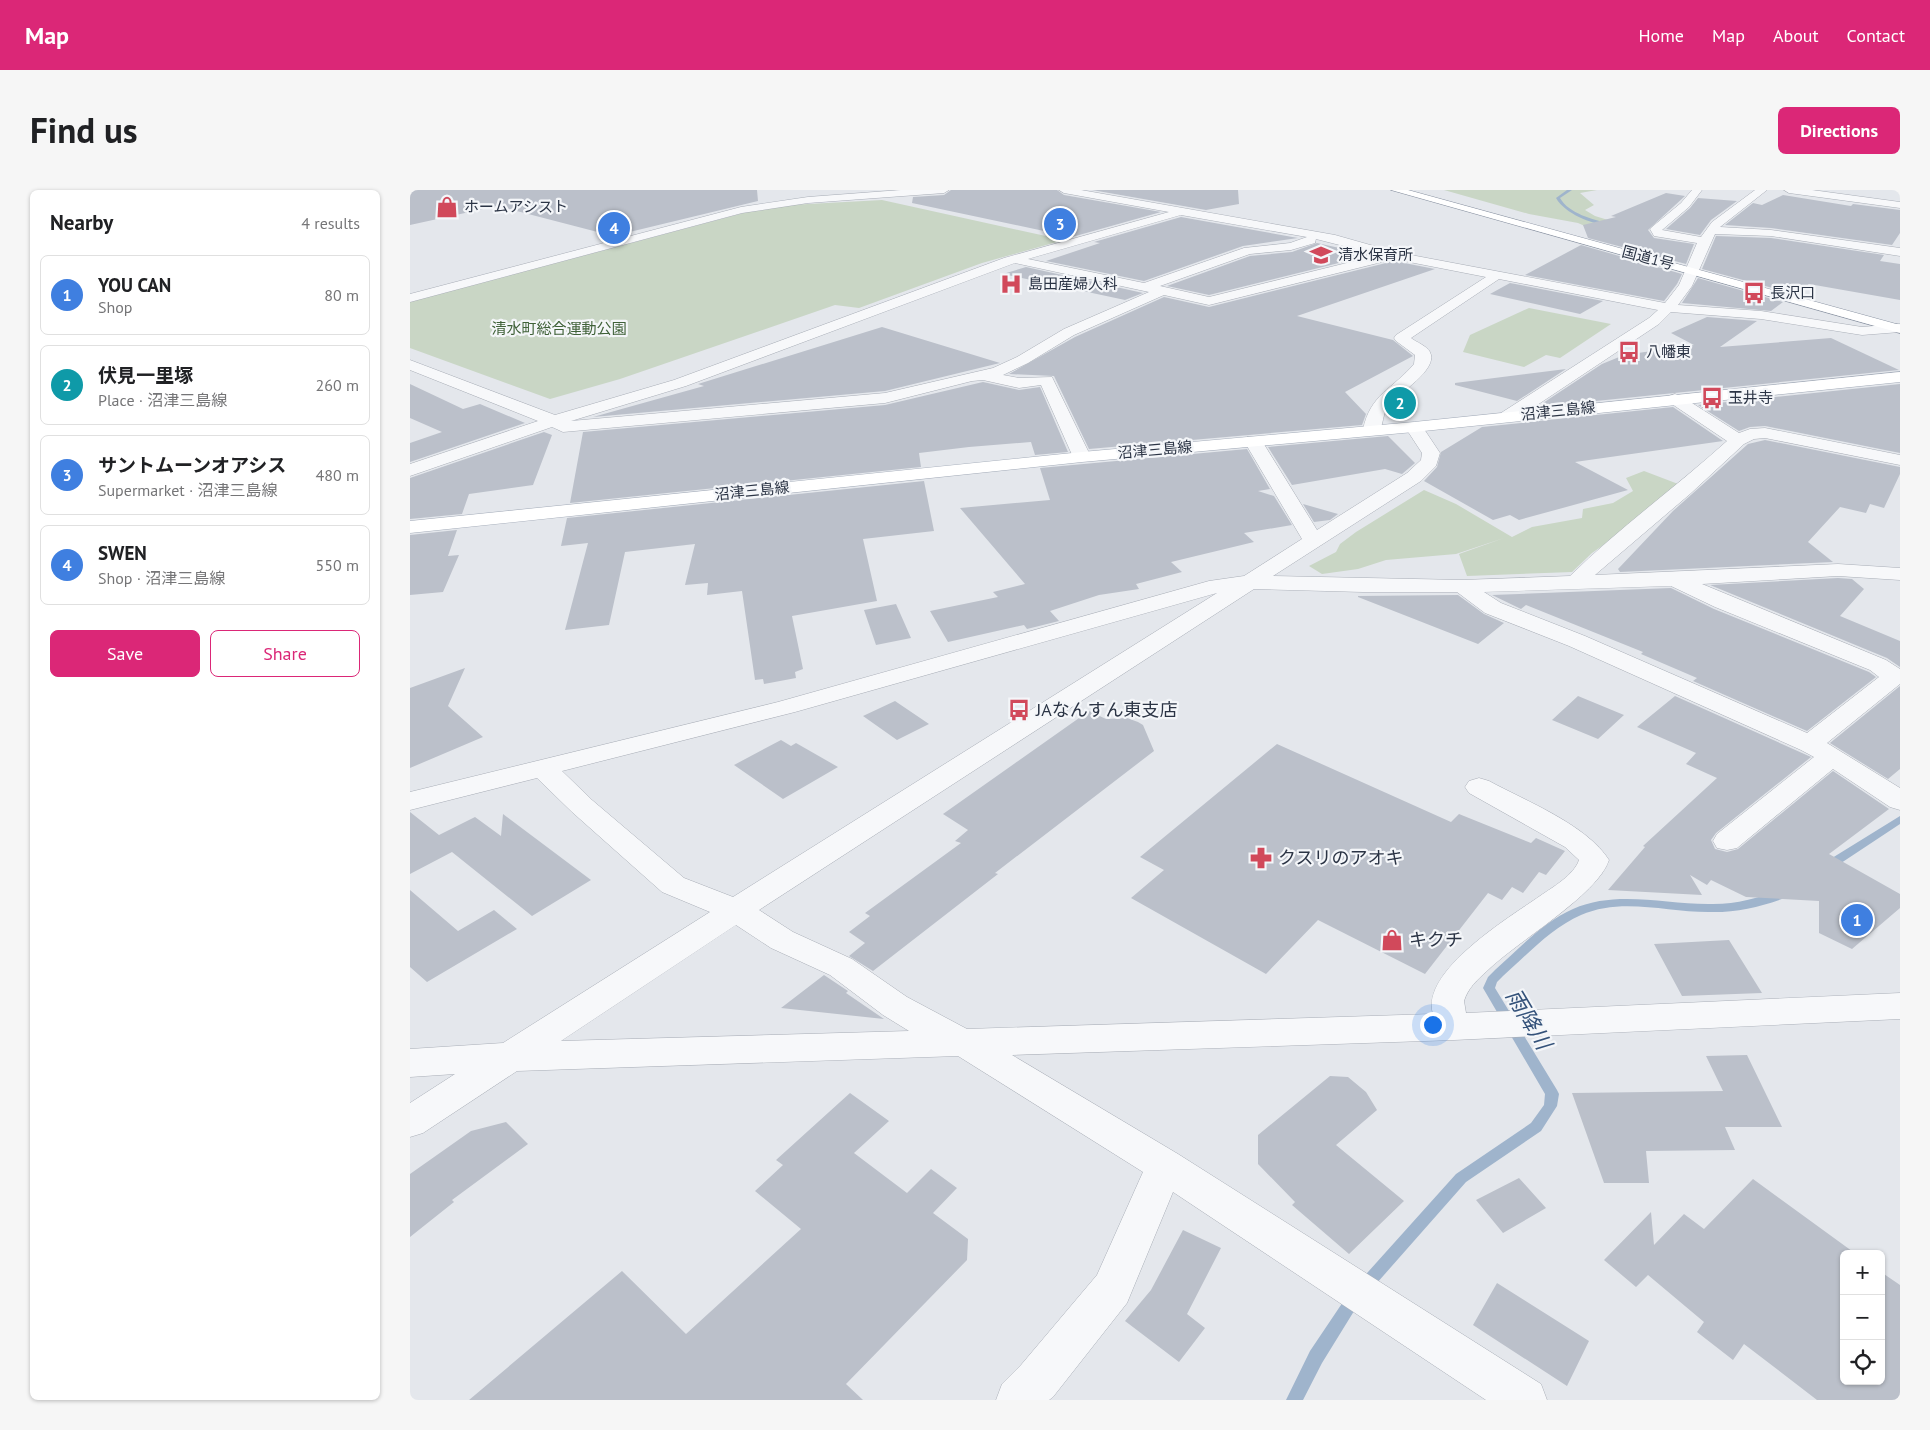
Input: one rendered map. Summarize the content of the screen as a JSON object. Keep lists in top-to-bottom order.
{
  "streets": {
    "main road": ["国道1号", "沼津三島線"]
  },
  "water": ["雨降川"],
  "parks": ["清水町総合運動公園"],
  "places": {
    "shop": ["ホームアシスト", "キクチ"],
    "school or university": ["清水保育所"],
    "hospital": ["島田産婦人科"],
    "bus stop": [
      "長沢口",
      "八幡東",
      "玉井寺",
      "JAなんすん東支店"
    ],
    "pharmacy": ["クスリのアオキ"]
  },
  "page": {
    "header": "Map",
    "nav": [
      "Home",
      "Map",
      "About",
      "Contact"
    ],
    "title": "Find us",
    "buttons": [
      "Directions",
      ["Save", "Share"]
    ],
    "heading": ["Nearby", "4 results"],
    "pins": [
      "3",
      "4",
      "2",
      "1"
    ],
    "list": [
      {
        "mark": "1",
        "name": "YOU CAN",
        "note": "Shop",
        "value": "80 m"
      },
      {
        "mark": "2",
        "name": "伏見一里塚",
        "note": "Place · 沼津三島線",
        "value": "260 m"
      },
      {
        "mark": "3",
        "name": "サントムーンオアシス",
        "note": "Supermarket · 沼津三島線",
        "value": "480 m"
      },
      {
        "mark": "4",
        "name": "SWEN",
        "note": "Shop · 沼津三島線",
        "value": "550 m"
      }
    ],
    "map_buttons": ["+", "−"]
  }
}
